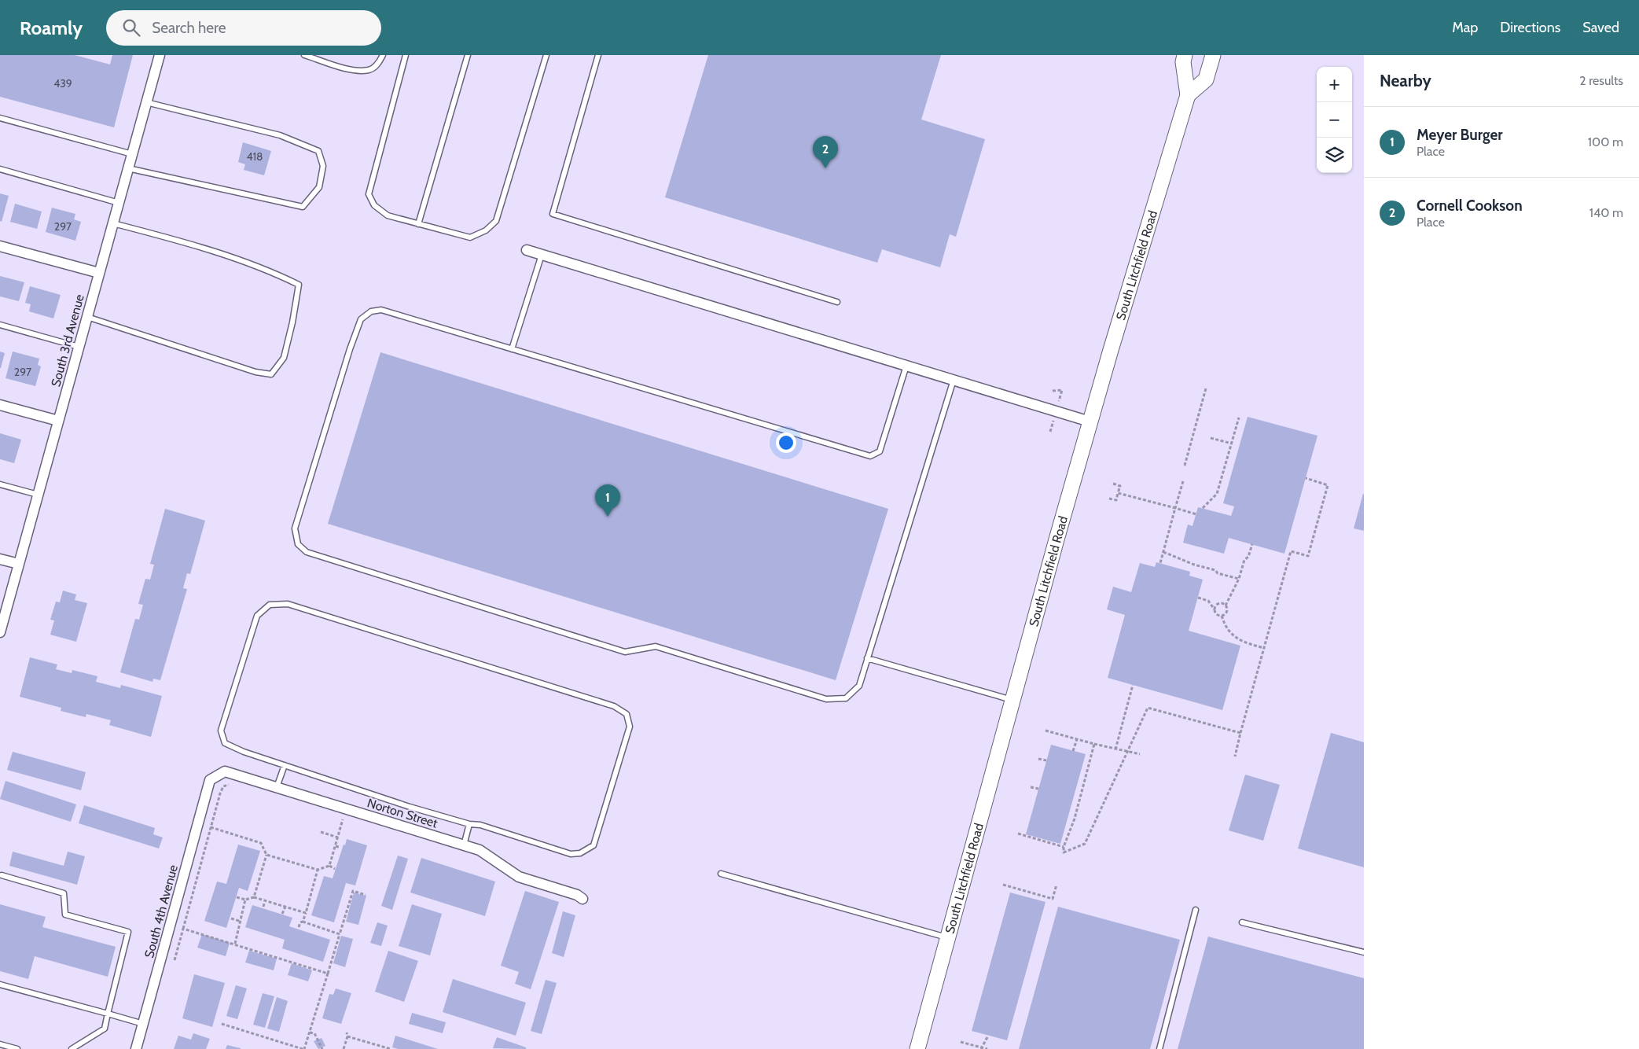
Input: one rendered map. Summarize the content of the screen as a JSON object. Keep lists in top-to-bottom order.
{
  "streets": {
    "main road": ["South Litchfield Road"],
    "street": ["South 3rd Avenue", "Norton Street", "South 4th Avenue"]
  },
  "crossings": [
    ["Norton Street", "South 4th Avenue"]
  ],
  "house_numbers": [
    "439",
    "418",
    "297",
    "297"
  ],
  "page": {
    "header": "Roamly",
    "search": "Search here",
    "nav": ["Map", "Directions", "Saved"],
    "heading": ["Nearby", "2 results"],
    "map_buttons": ["+", "−"],
    "list": [
      {
        "mark": "1",
        "name": "Meyer Burger",
        "note": "Place",
        "value": "100 m"
      },
      {
        "mark": "2",
        "name": "Cornell Cookson",
        "note": "Place",
        "value": "140 m"
      }
    ],
    "pins": ["2", "1"]
  }
}
